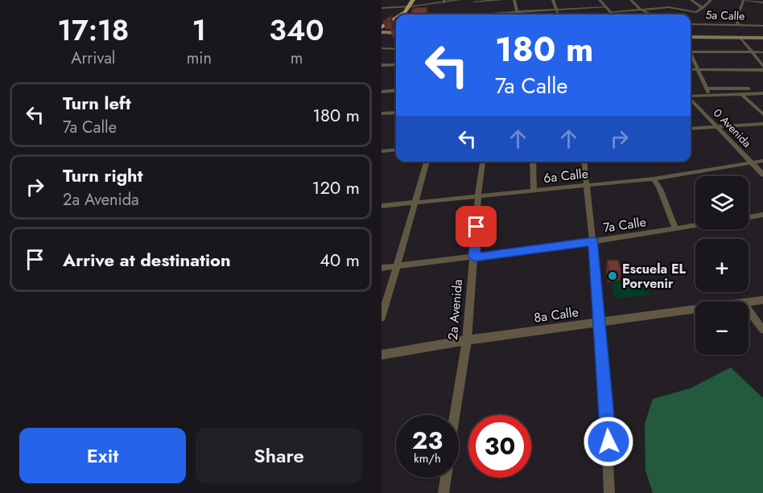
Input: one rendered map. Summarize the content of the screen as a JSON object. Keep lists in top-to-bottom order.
{
  "streets": {
    "street": [
      "5a Calle",
      "0 Avenida",
      "6a Calle",
      "7a Calle",
      "2a Avenida",
      "8a Calle"
    ]
  },
  "crossings": [
    ["0 Avenida", "6a Calle"],
    ["6a Calle", "2a Avenida"],
    ["7a Calle", "2a Avenida"],
    ["2a Avenida", "8a Calle"]
  ],
  "places": ["Escuela EL Porvenir"],
  "page": {
    "eta": [
      "17:18",
      "Arrival",
      "1",
      "min",
      "340",
      "m"
    ],
    "turn": ["180 m", "7a Calle"],
    "list": [
      {
        "name": "Turn left",
        "note": "7a Calle",
        "value": "180 m"
      },
      {
        "name": "Turn right",
        "note": "2a Avenida",
        "value": "120 m"
      },
      {
        "name": "Arrive at destination",
        "value": "40 m"
      }
    ],
    "map_buttons": ["+", "−"],
    "speed": "23 km/h",
    "limit": "30",
    "buttons": ["Exit", "Share"]
  }
}
